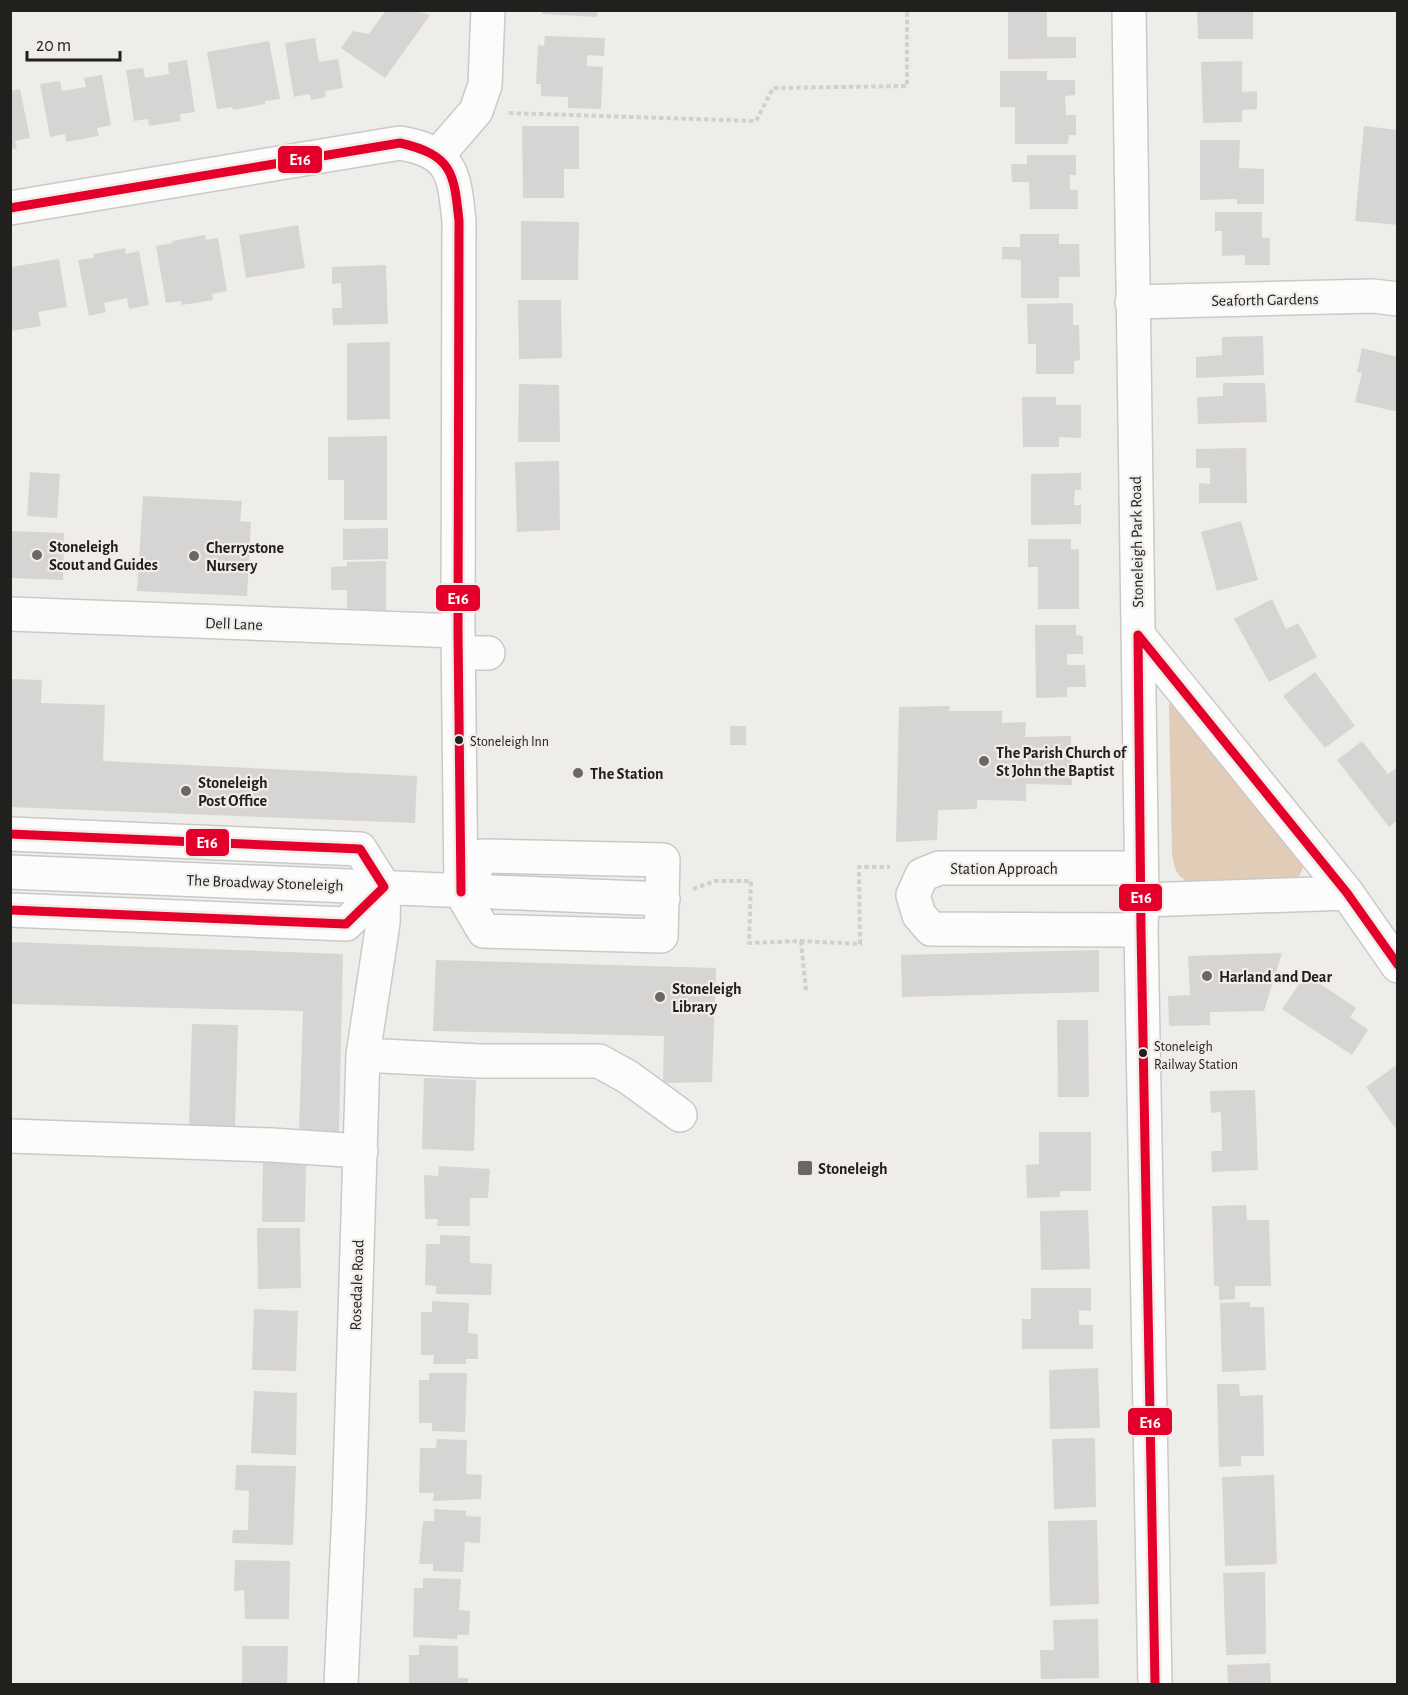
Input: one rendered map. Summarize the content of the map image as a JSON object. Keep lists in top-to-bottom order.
{
  "streets": {
    "street": [
      "Seaforth Gardens",
      "Stoneleigh Park Road",
      "Dell Lane",
      "Station Approach",
      "The Broadway Stoneleigh",
      "Rosedale Road"
    ]
  },
  "crossings": [
    ["Seaforth Gardens", "Stoneleigh Park Road"],
    ["Stoneleigh Park Road", "Station Approach"],
    ["The Broadway Stoneleigh", "Rosedale Road"]
  ],
  "places": {
    "other": [
      "Stoneleigh Scout and Guides",
      "Cherrystone Nursery",
      "Stoneleigh Inn",
      "The Parish Church of St John the Baptist",
      "The Station",
      "Stoneleigh Post Office",
      "Harland and Dear",
      "Stoneleigh Library",
      "Stoneleigh Railway Station"
    ],
    "transit": ["Stoneleigh"]
  },
  "lines": ["transit line E16"],
  "scale_bar": "20 m"
}
